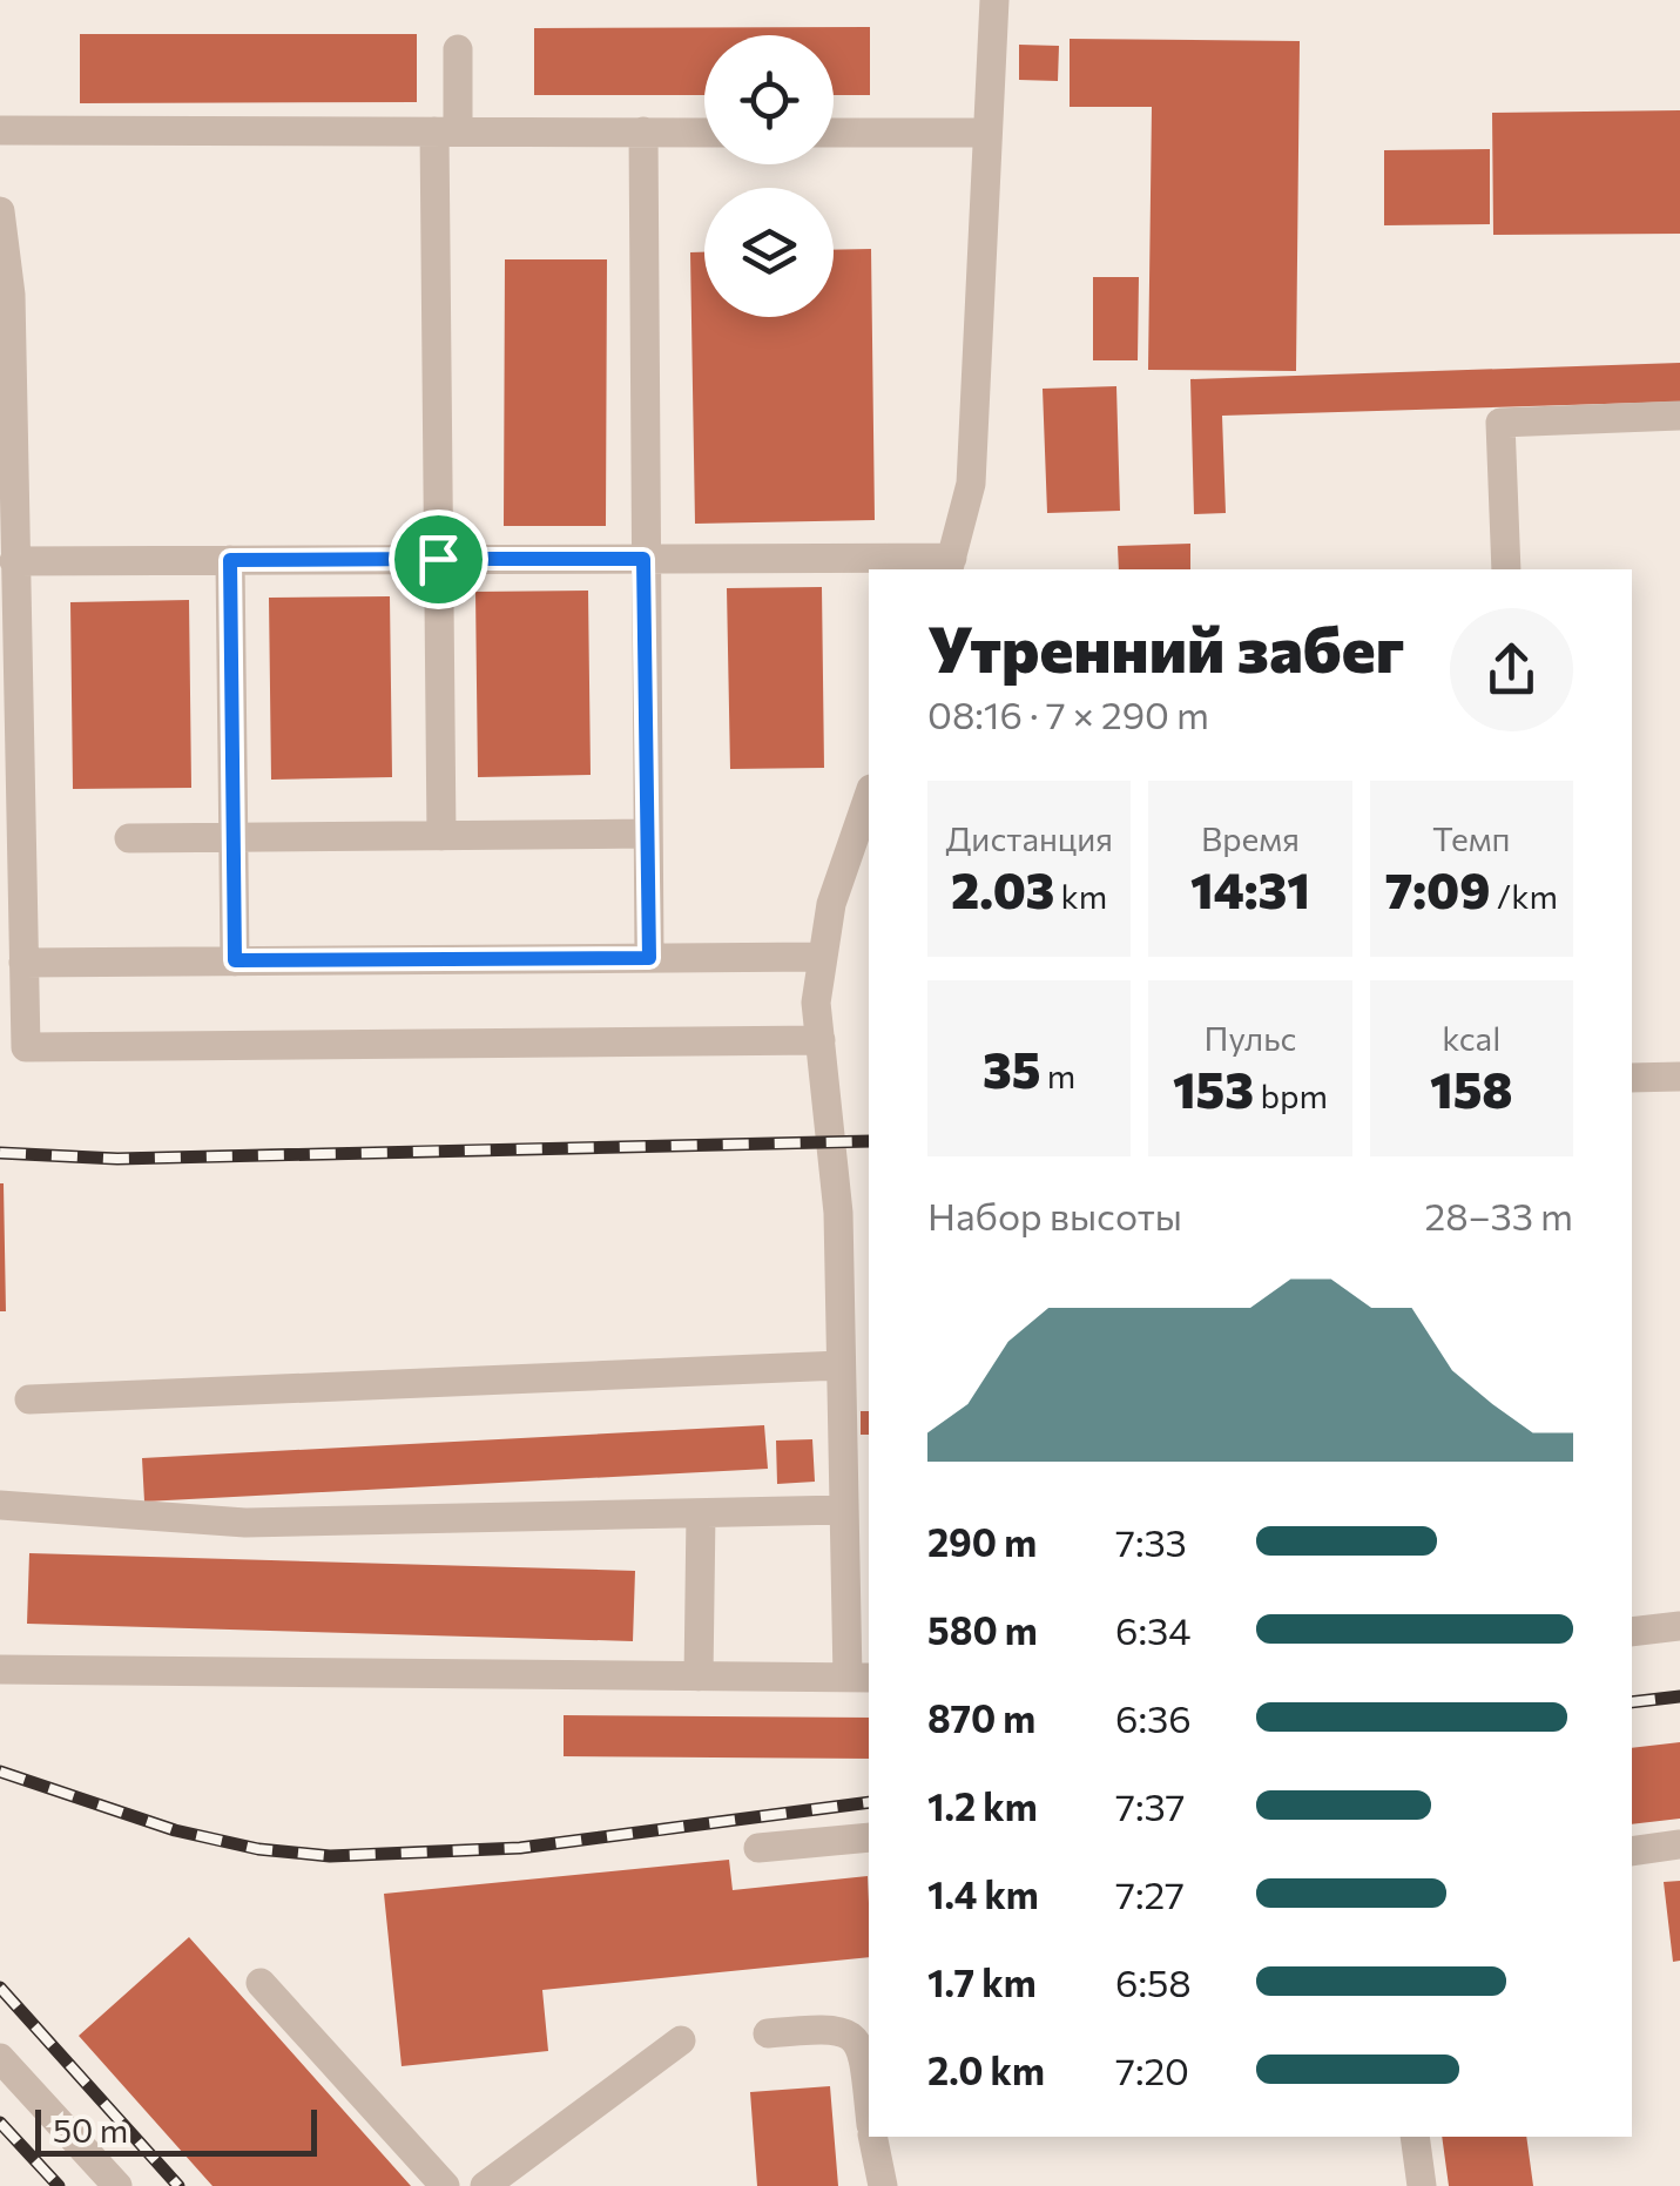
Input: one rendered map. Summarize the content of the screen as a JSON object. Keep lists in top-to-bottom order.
{
  "scale_bar": "50 m",
  "page": {
    "heading": ["Утренний забег", "08:16 · 7 × 290 m"],
    "stats": [
      ["Дистанция", "2.03 km"],
      ["Время", "14:31"],
      ["Темп", "7:09 /km"],
      ["35 m"],
      ["Пульс", "153 bpm"],
      ["kcal", "158"]
    ],
    "chart": ["Набор высоты", "28–33 m"],
    "list": [
      {
        "name": "290 m",
        "note": "7:33"
      },
      {
        "name": "580 m",
        "note": "6:34"
      },
      {
        "name": "870 m",
        "note": "6:36"
      },
      {
        "name": "1.2 km",
        "note": "7:37"
      },
      {
        "name": "1.4 km",
        "note": "7:27"
      },
      {
        "name": "1.7 km",
        "note": "6:58"
      },
      {
        "name": "2.0 km",
        "note": "7:20"
      }
    ],
    "scale": "50 m"
  }
}
